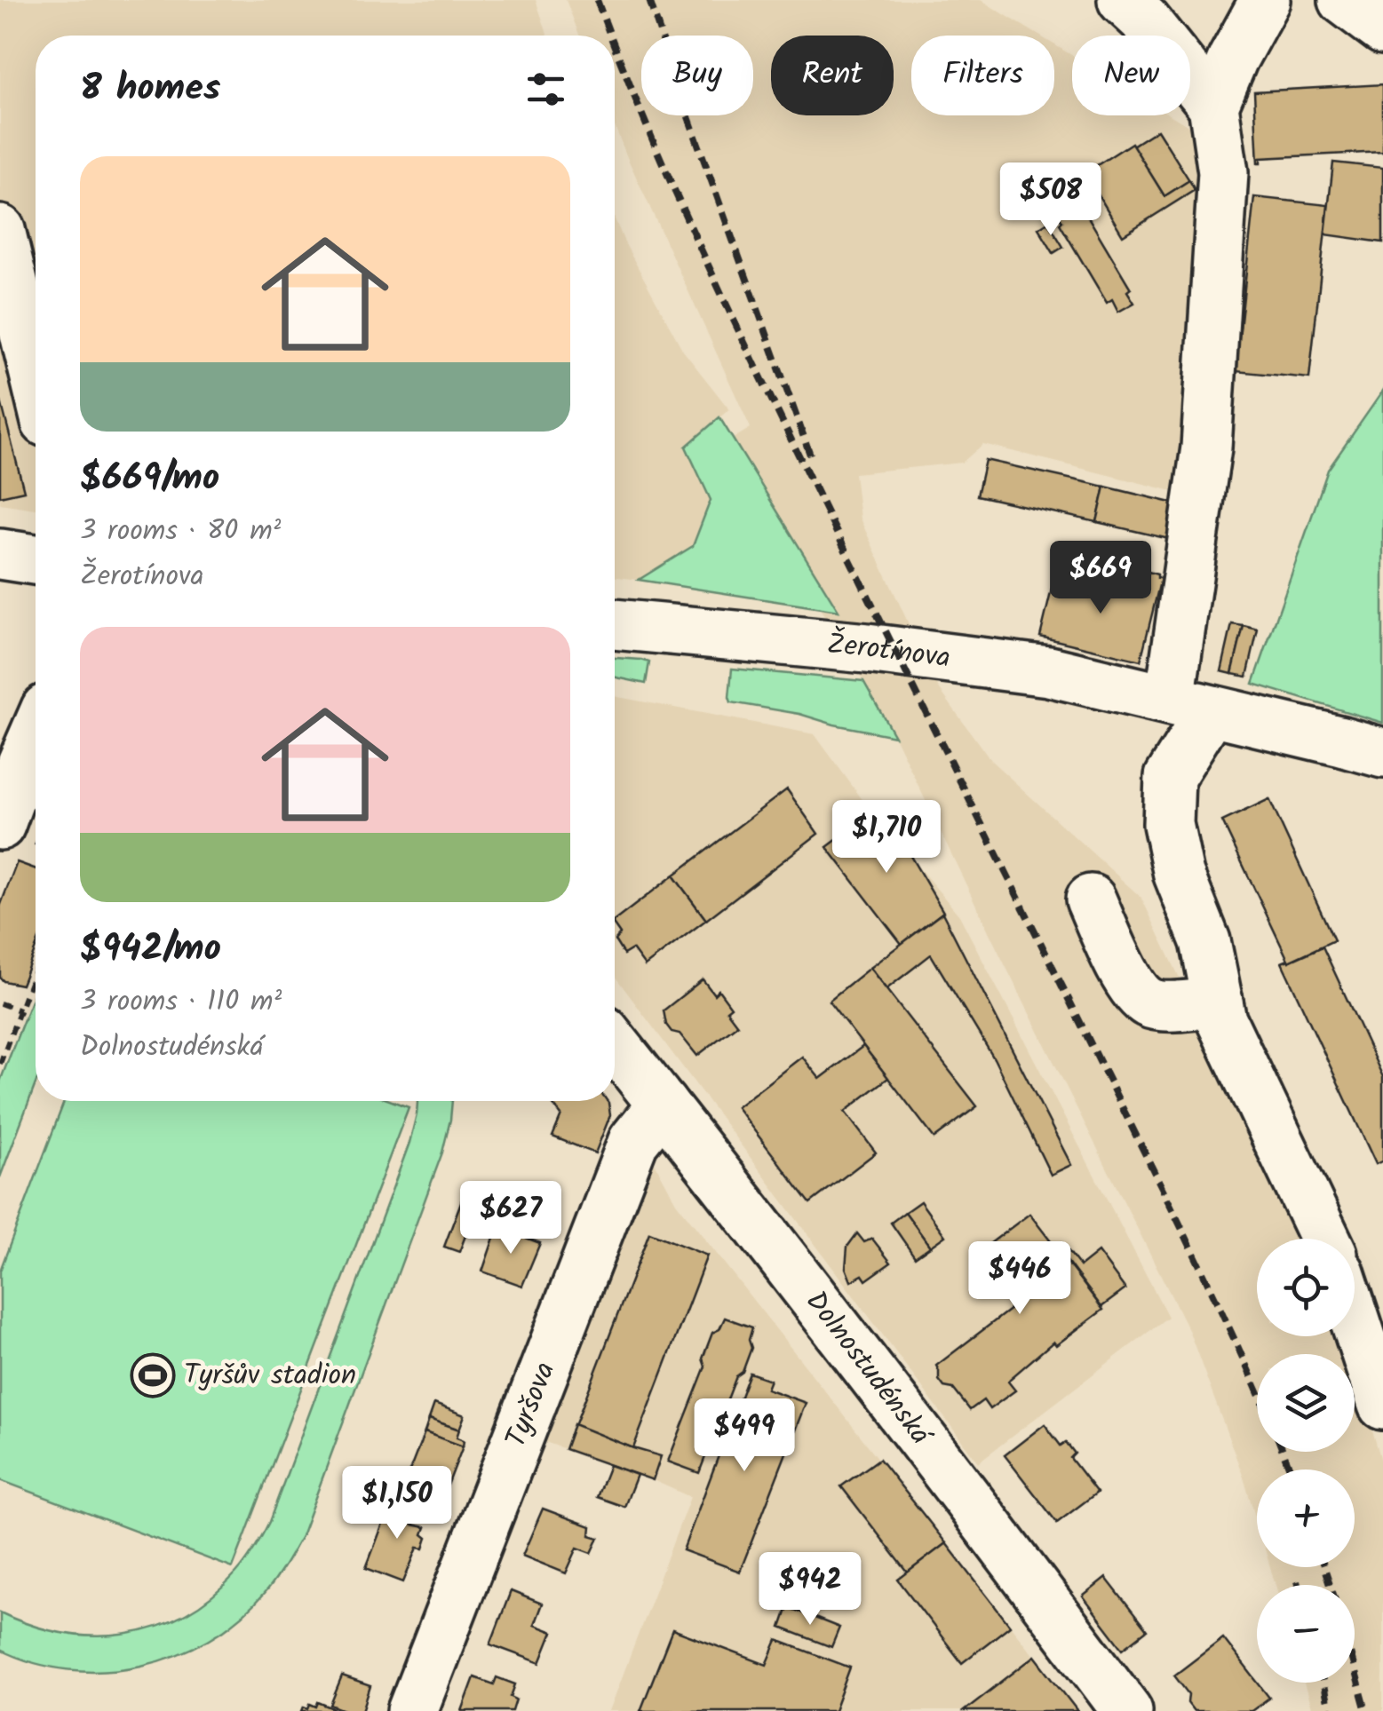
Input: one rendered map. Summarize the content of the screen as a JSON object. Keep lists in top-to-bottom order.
{
  "streets": {
    "street": ["Žerotínova", "Dolnostudénská", "Tyršova"]
  },
  "crossings": [
    ["Dolnostudénská", "Tyršova"]
  ],
  "places": {
    "sports": ["Tyršův stadion"]
  },
  "page": {
    "chip": [
      "Buy",
      "Rent",
      "Filters",
      "New"
    ],
    "heading": "8 homes",
    "list": [
      {
        "name": "$669/mo",
        "note": "3 rooms · 80 m² · Žerotínova"
      },
      {
        "name": "$942/mo",
        "note": "3 rooms · 110 m² · Dolnostudénská"
      }
    ],
    "price": [
      "$508",
      "$669",
      "$1,710",
      "$627",
      "$446",
      "$499",
      "$1,150",
      "$942"
    ],
    "map_buttons": ["+", "−"]
  }
}
